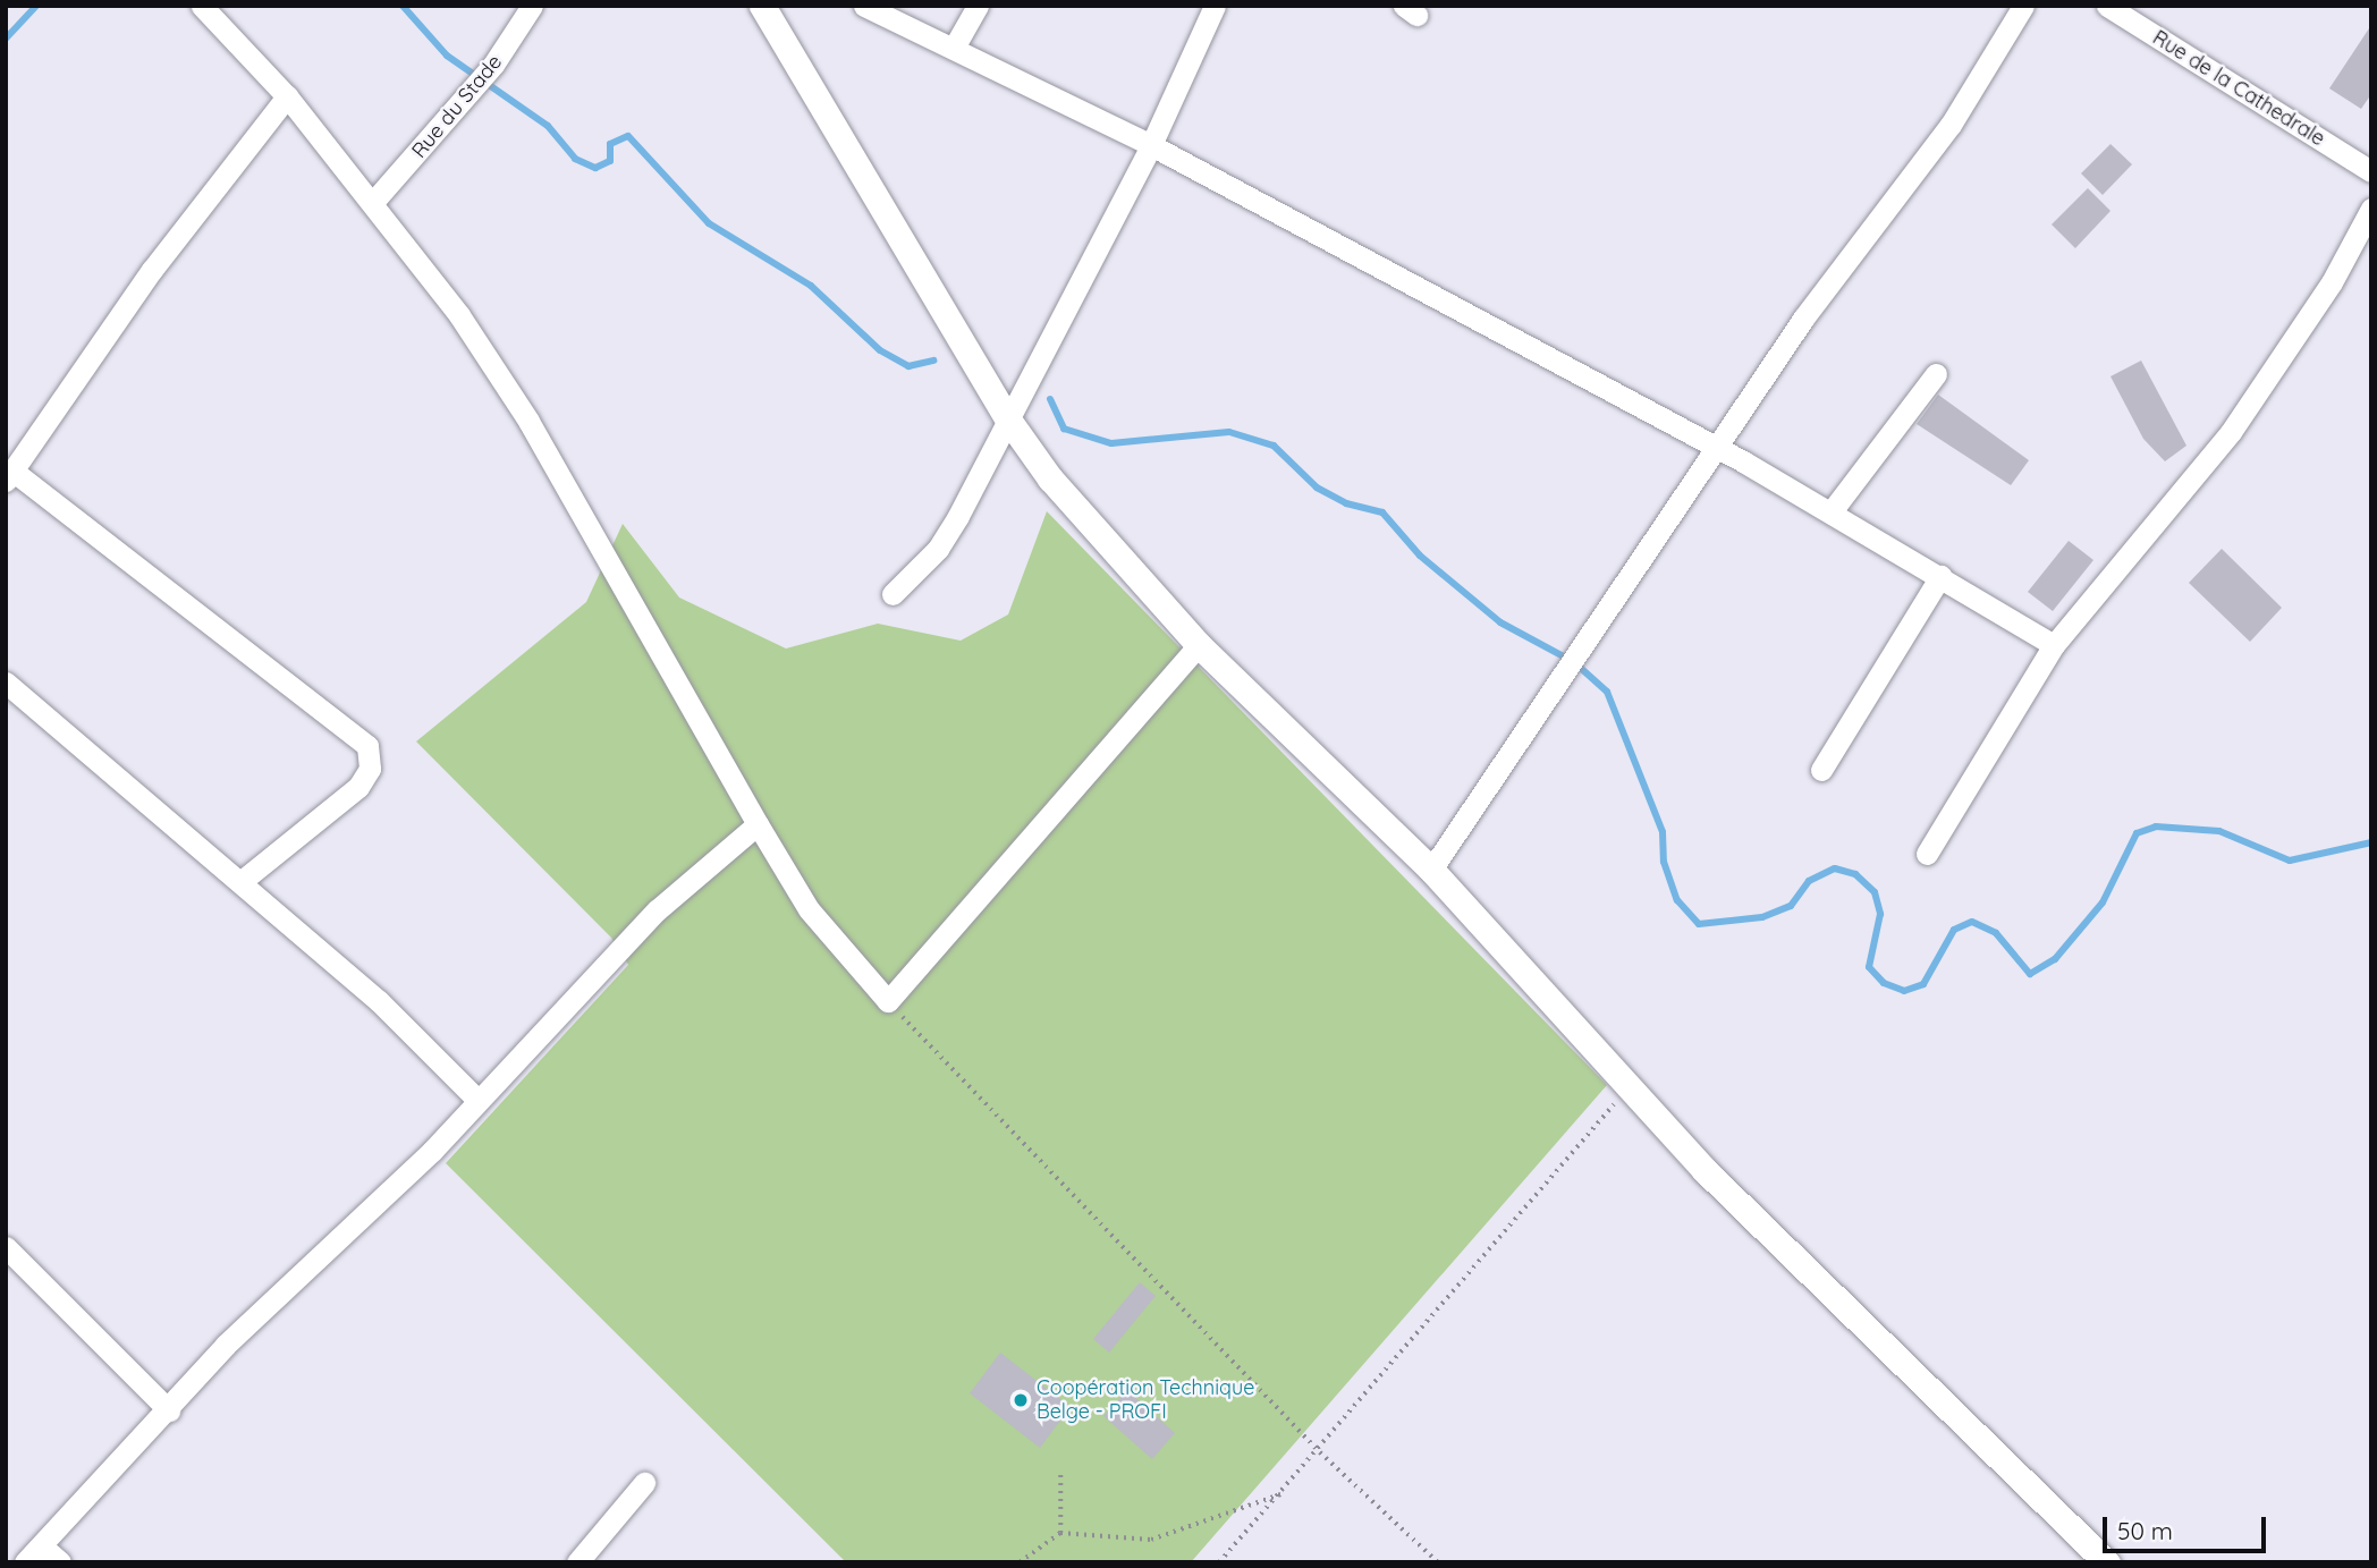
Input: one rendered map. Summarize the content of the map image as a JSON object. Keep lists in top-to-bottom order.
{
  "streets": {
    "street": ["Rue de la Cathedrale", "Rue du Stade"]
  },
  "places": ["Coopération Technique Belge - PROFI"],
  "scale_bar": "50 m"
}
